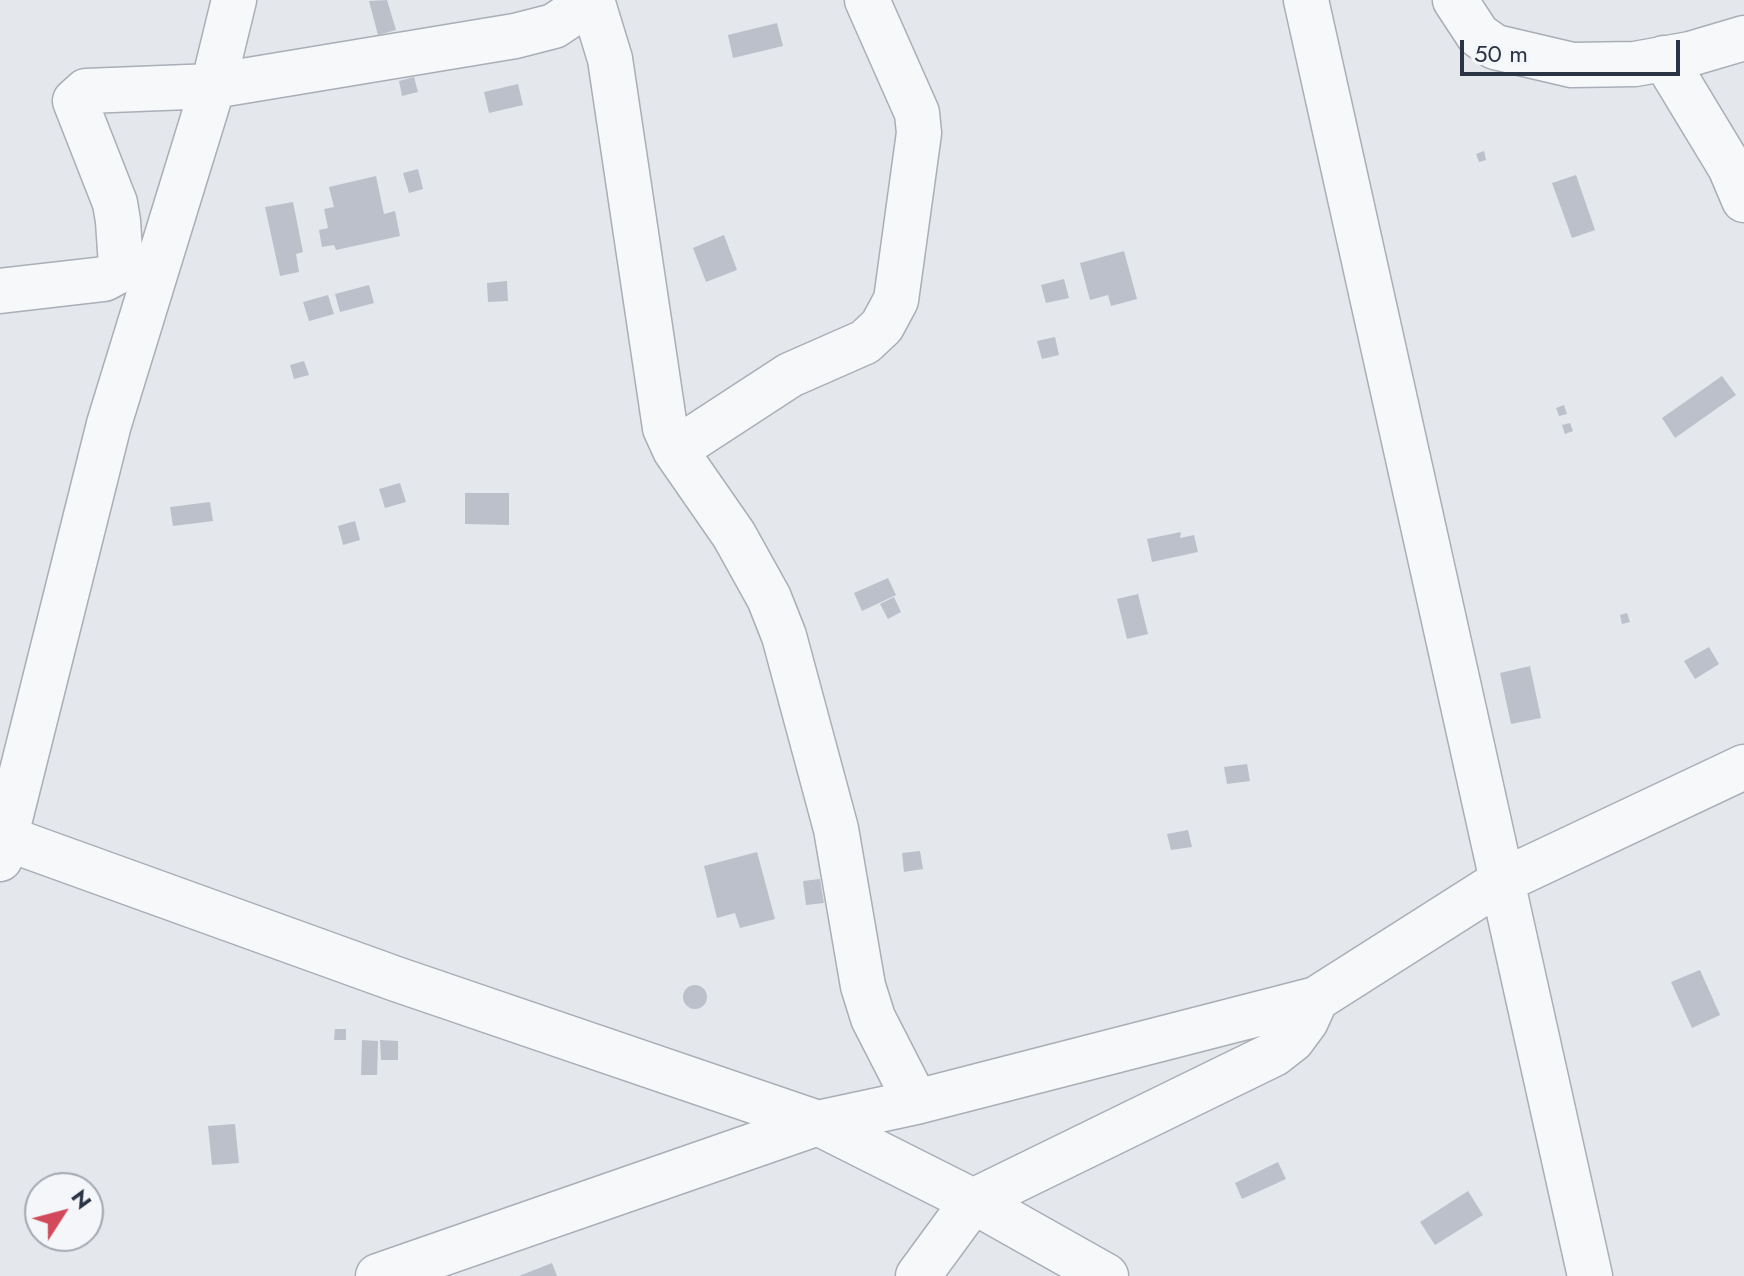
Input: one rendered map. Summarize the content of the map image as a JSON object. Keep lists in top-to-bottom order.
{
  "scale_bar": "50 m",
  "north": "top right"
}
